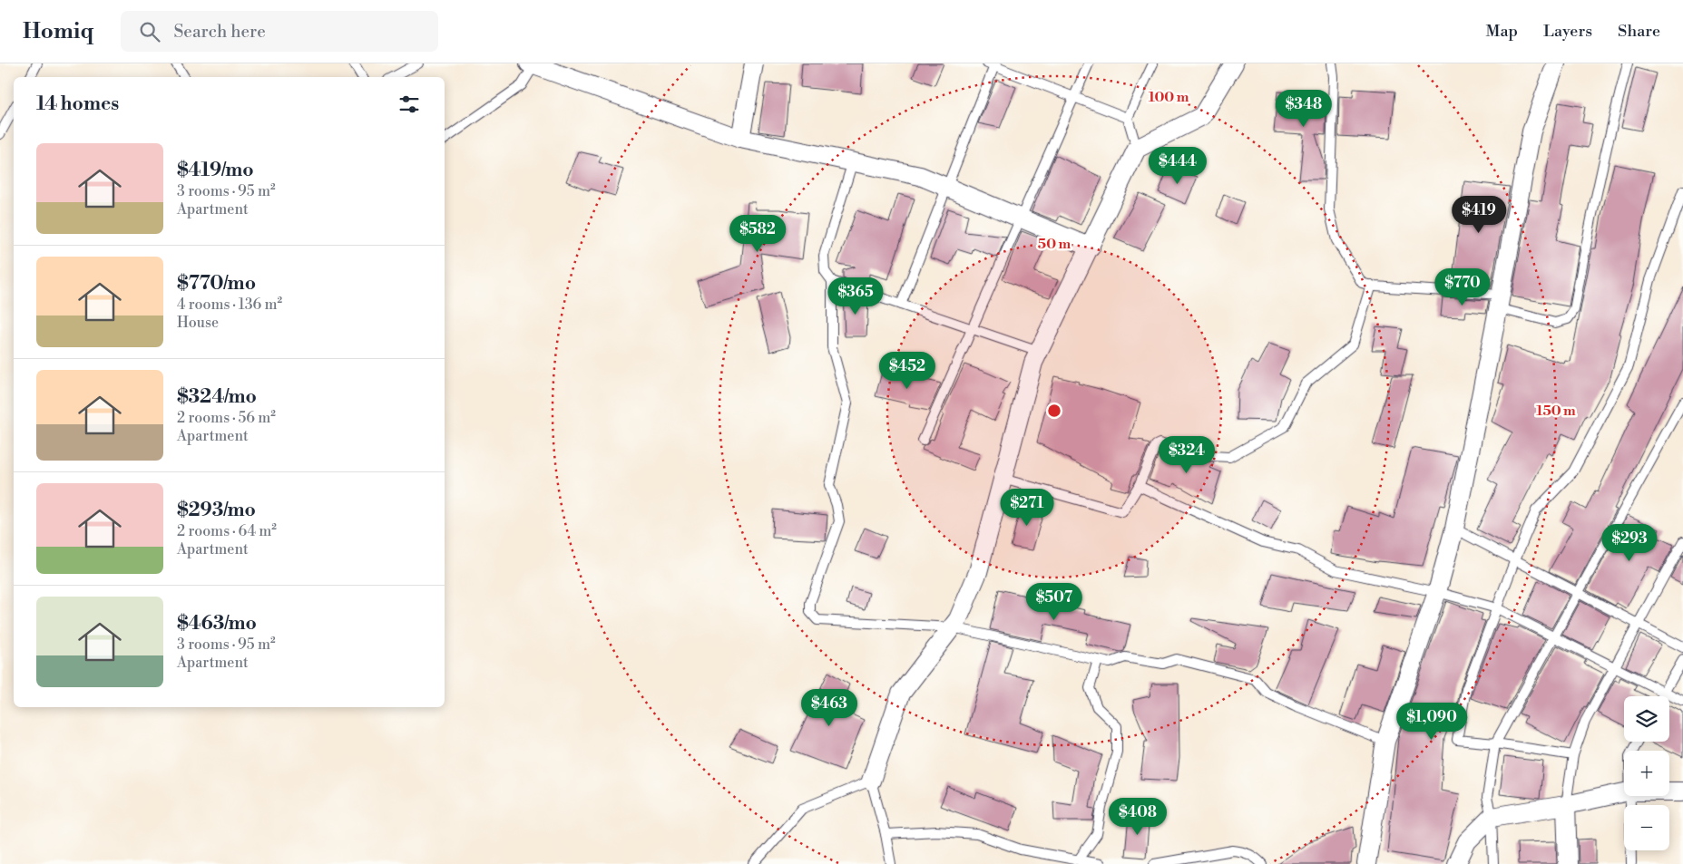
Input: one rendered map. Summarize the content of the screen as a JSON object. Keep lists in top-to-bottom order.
{
  "page": {
    "header": "Homiq",
    "search": "Search here",
    "nav": ["Map", "Layers", "Share"],
    "heading": "14 homes",
    "price": [
      "$348",
      "$444",
      "$419",
      "$582",
      "$770",
      "$365",
      "$452",
      "$324",
      "$271",
      "$293",
      "$507",
      "$463",
      "$1,090",
      "$408"
    ],
    "list": [
      {
        "name": "$419/mo",
        "note": "3 rooms · 95 m² · Apartment"
      },
      {
        "name": "$770/mo",
        "note": "4 rooms · 136 m² · House"
      },
      {
        "name": "$324/mo",
        "note": "2 rooms · 56 m² · Apartment"
      },
      {
        "name": "$293/mo",
        "note": "2 rooms · 64 m² · Apartment"
      },
      {
        "name": "$463/mo",
        "note": "3 rooms · 95 m² · Apartment"
      }
    ],
    "map_buttons": ["+", "−"]
  },
  "rings": ["100 m", "50 m", "150 m"]
}
